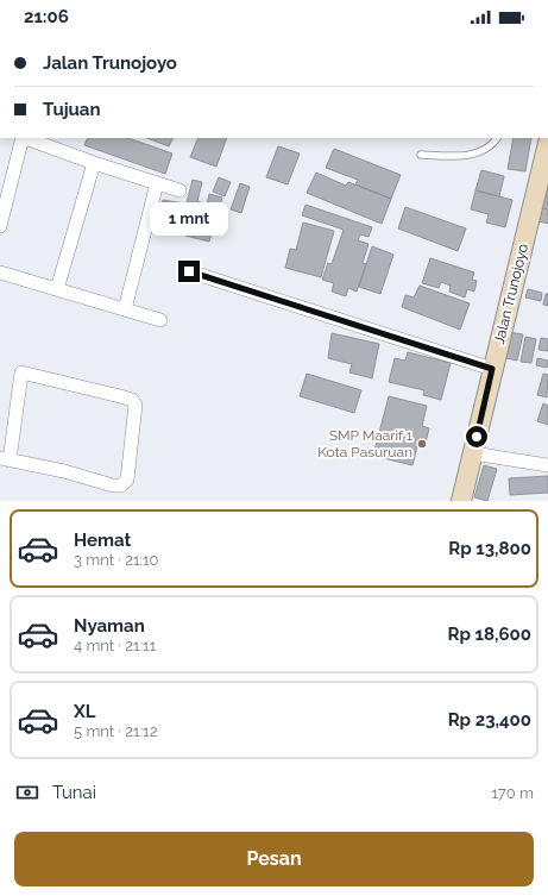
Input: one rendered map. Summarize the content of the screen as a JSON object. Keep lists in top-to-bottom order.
{
  "streets": {
    "street": ["Jalan Trunojoyo"]
  },
  "places": ["SMP Maarif 1 Kota Pasuruan"],
  "page": {
    "status": "21:06",
    "banner": ["Jalan Trunojoyo", "Tujuan"],
    "bubble": "1 mnt",
    "list": [
      {
        "name": "Hemat",
        "note": "3 mnt · 21:10",
        "value": "Rp 13,800"
      },
      {
        "name": "Nyaman",
        "note": "4 mnt · 21:11",
        "value": "Rp 18,600"
      },
      {
        "name": "XL",
        "note": "5 mnt · 21:12",
        "value": "Rp 23,400"
      }
    ],
    "pay": ["Tunai", "170 m"],
    "buttons": "Pesan"
  }
}
